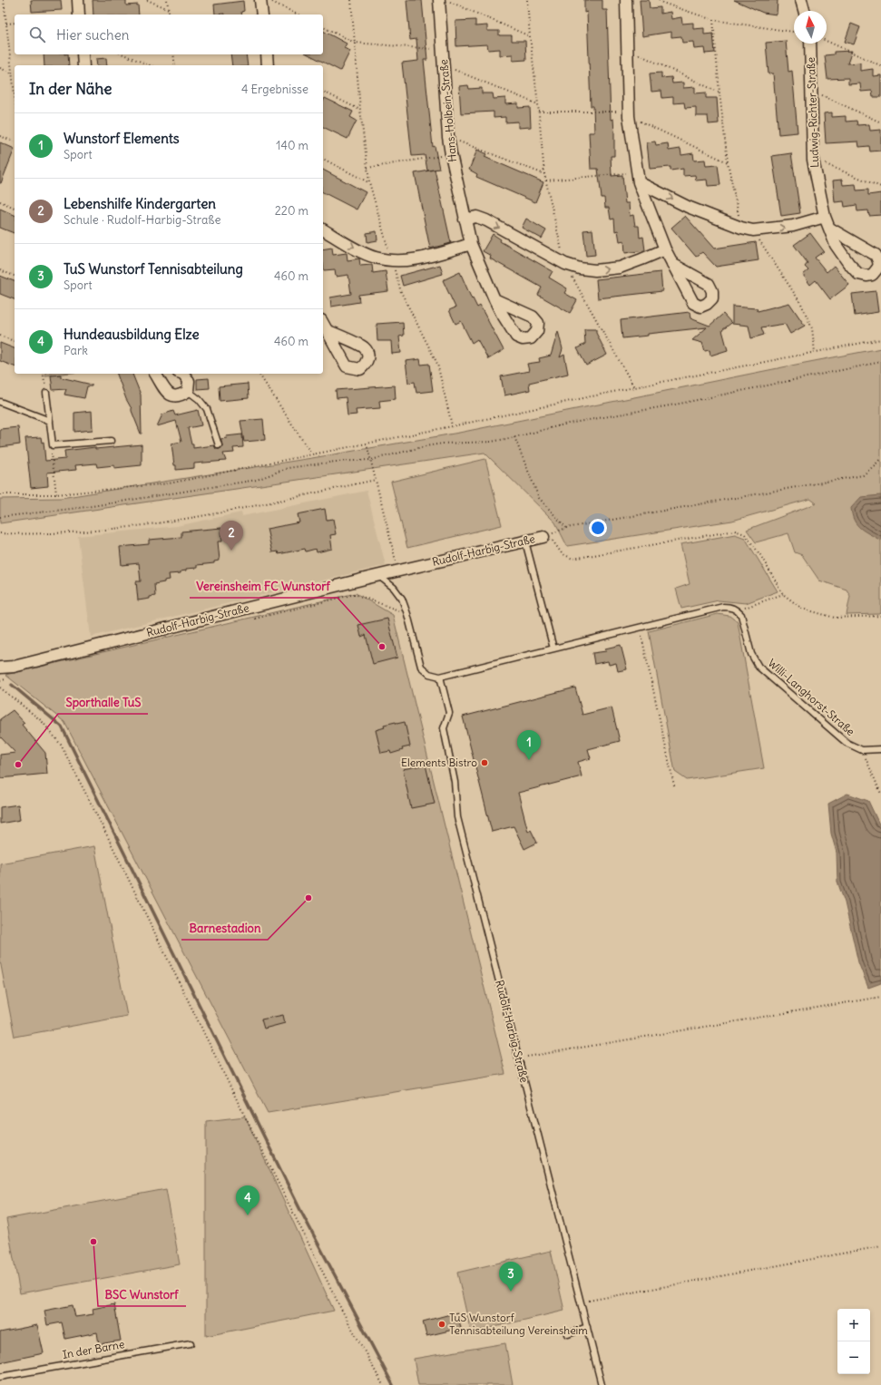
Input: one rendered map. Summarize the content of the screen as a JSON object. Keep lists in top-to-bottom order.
{
  "streets": {
    "street": ["Hans-Holbein-Straße", "Ludwig-Richter-Straße", "Rudolf-Harbig-Straße"],
    "lane": ["Willi-Langhorst-Straße", "In der Barne"]
  },
  "places": [
    "Vereinsheim FC Wunstorf",
    "Elements Bistro",
    "Sporthalle TuS",
    "Barnestadion",
    "BSC Wunstorf",
    "TuS Wunstorf Tennisabteilung Vereinsheim"
  ],
  "north": "top",
  "page": {
    "search": "Hier suchen",
    "heading": ["In der Nähe", "4 Ergebnisse"],
    "list": [
      {
        "mark": "1",
        "name": "Wunstorf Elements",
        "note": "Sport",
        "value": "140 m"
      },
      {
        "mark": "2",
        "name": "Lebenshilfe Kindergarten",
        "note": "Schule · Rudolf-Harbig-Straße",
        "value": "220 m"
      },
      {
        "mark": "3",
        "name": "TuS Wunstorf Tennisabteilung",
        "note": "Sport",
        "value": "460 m"
      },
      {
        "mark": "4",
        "name": "Hundeausbildung Elze",
        "note": "Park",
        "value": "460 m"
      }
    ],
    "pins": [
      "2",
      "1",
      "4",
      "3"
    ],
    "map_buttons": ["+", "−"]
  }
}
